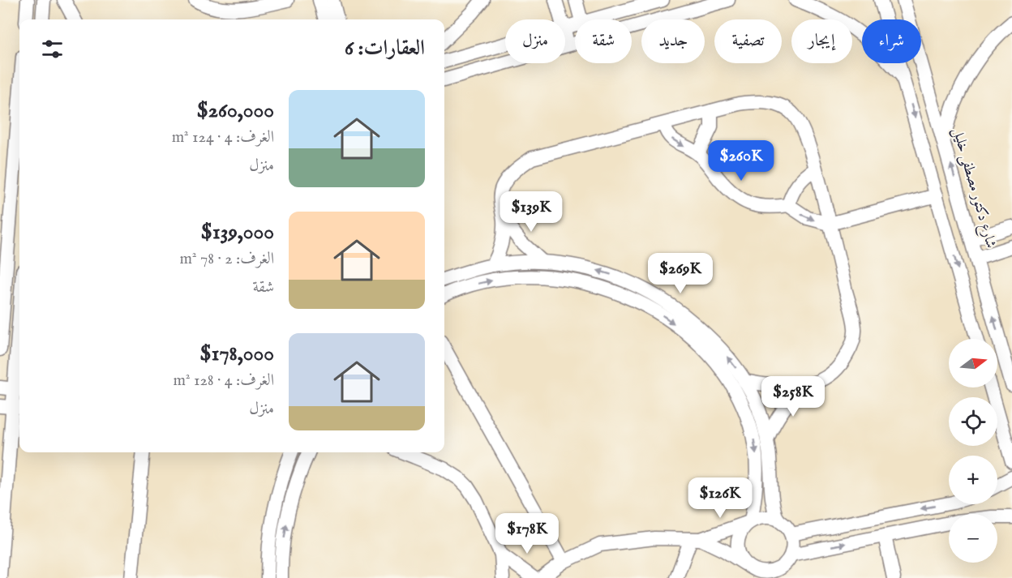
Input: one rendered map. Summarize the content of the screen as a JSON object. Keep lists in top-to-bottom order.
{
  "streets": {
    "street": ["شارع دكتور مصطفى خليل"]
  },
  "north": "right",
  "page": {
    "chip": [
      "شراء",
      "إيجار",
      "تصفية",
      "جديد",
      "شقة",
      "منزل"
    ],
    "heading": "العقارات: 6",
    "list": [
      {
        "name": "$260,000",
        "note": "الغرف: 4 · 124 m² · منزل"
      },
      {
        "name": "$139,000",
        "note": "الغرف: 2 · 78 m² · شقة"
      },
      {
        "name": "$178,000",
        "note": "الغرف: 4 · 128 m² · منزل"
      }
    ],
    "price": [
      "$260K",
      "$139K",
      "$269K",
      "$258K",
      "$126K",
      "$178K"
    ],
    "map_buttons": ["+", "−"]
  }
}
